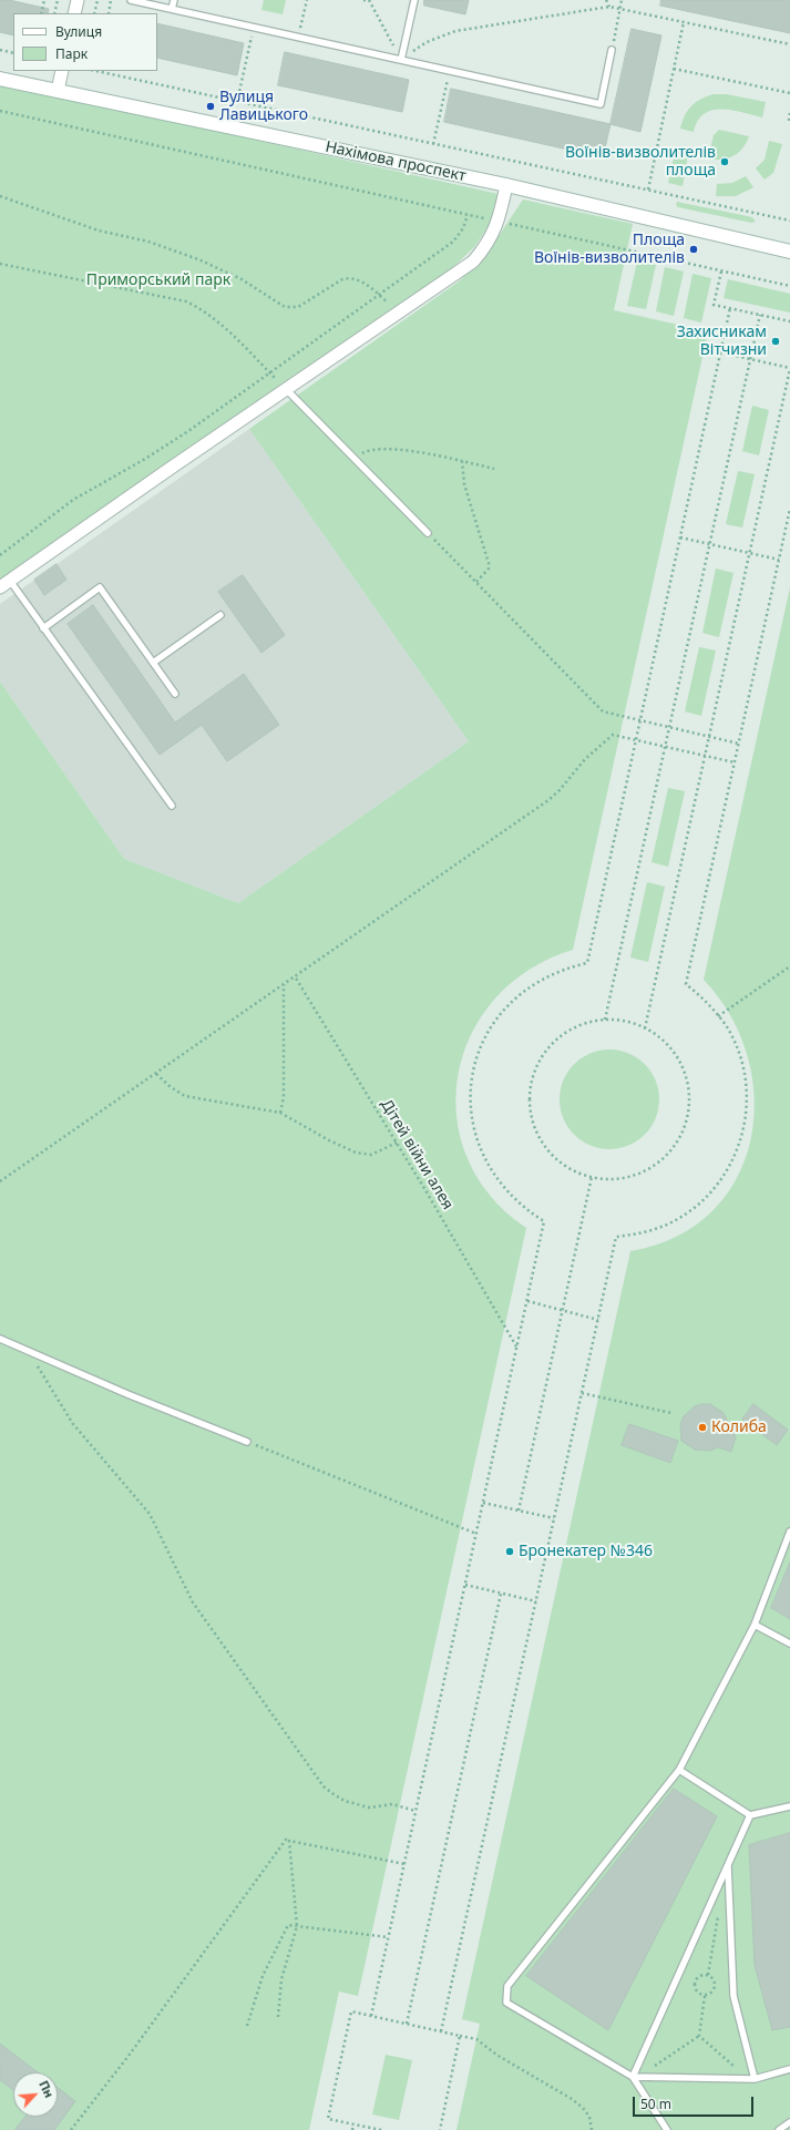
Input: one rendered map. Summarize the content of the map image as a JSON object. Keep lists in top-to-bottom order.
{
  "streets": {
    "main road": ["Нахімова проспект"],
    "path": ["Дітей війни алея"]
  },
  "parks": ["Приморський парк"],
  "places": [
    "Вулиця Лавицького",
    "Воїнів-визволителів площа",
    "Площа Воїнів-визволителів",
    "Захисникам Вітчизни",
    "Колиба",
    "Бронекатер №346"
  ],
  "legend": ["Вулиця", "Парк"],
  "scale_bar": "50 m",
  "north": "top right"
}
